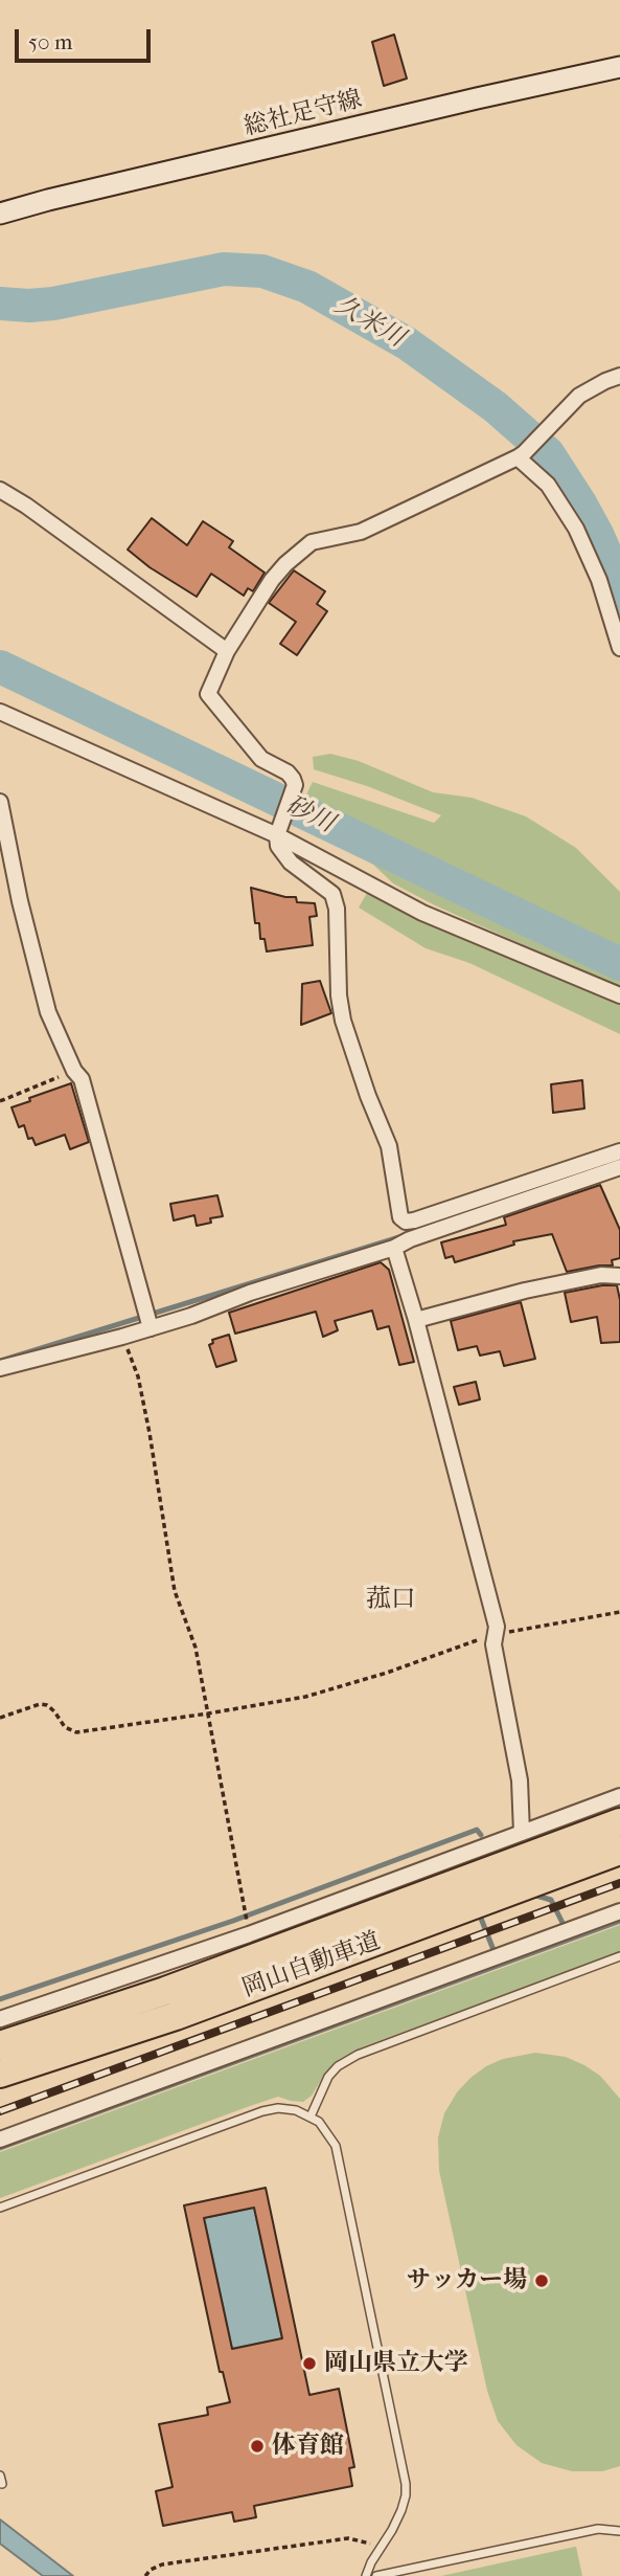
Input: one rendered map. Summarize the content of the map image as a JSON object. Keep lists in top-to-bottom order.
{
  "streets": {
    "highway": ["岡山自動車道"],
    "main road": ["総社足守線"]
  },
  "districts": ["菰口"],
  "water": ["久米川", "砂川"],
  "places": ["サッカー場", "岡山県立大学", "体育館"],
  "scale_bar": "50 m"
}
